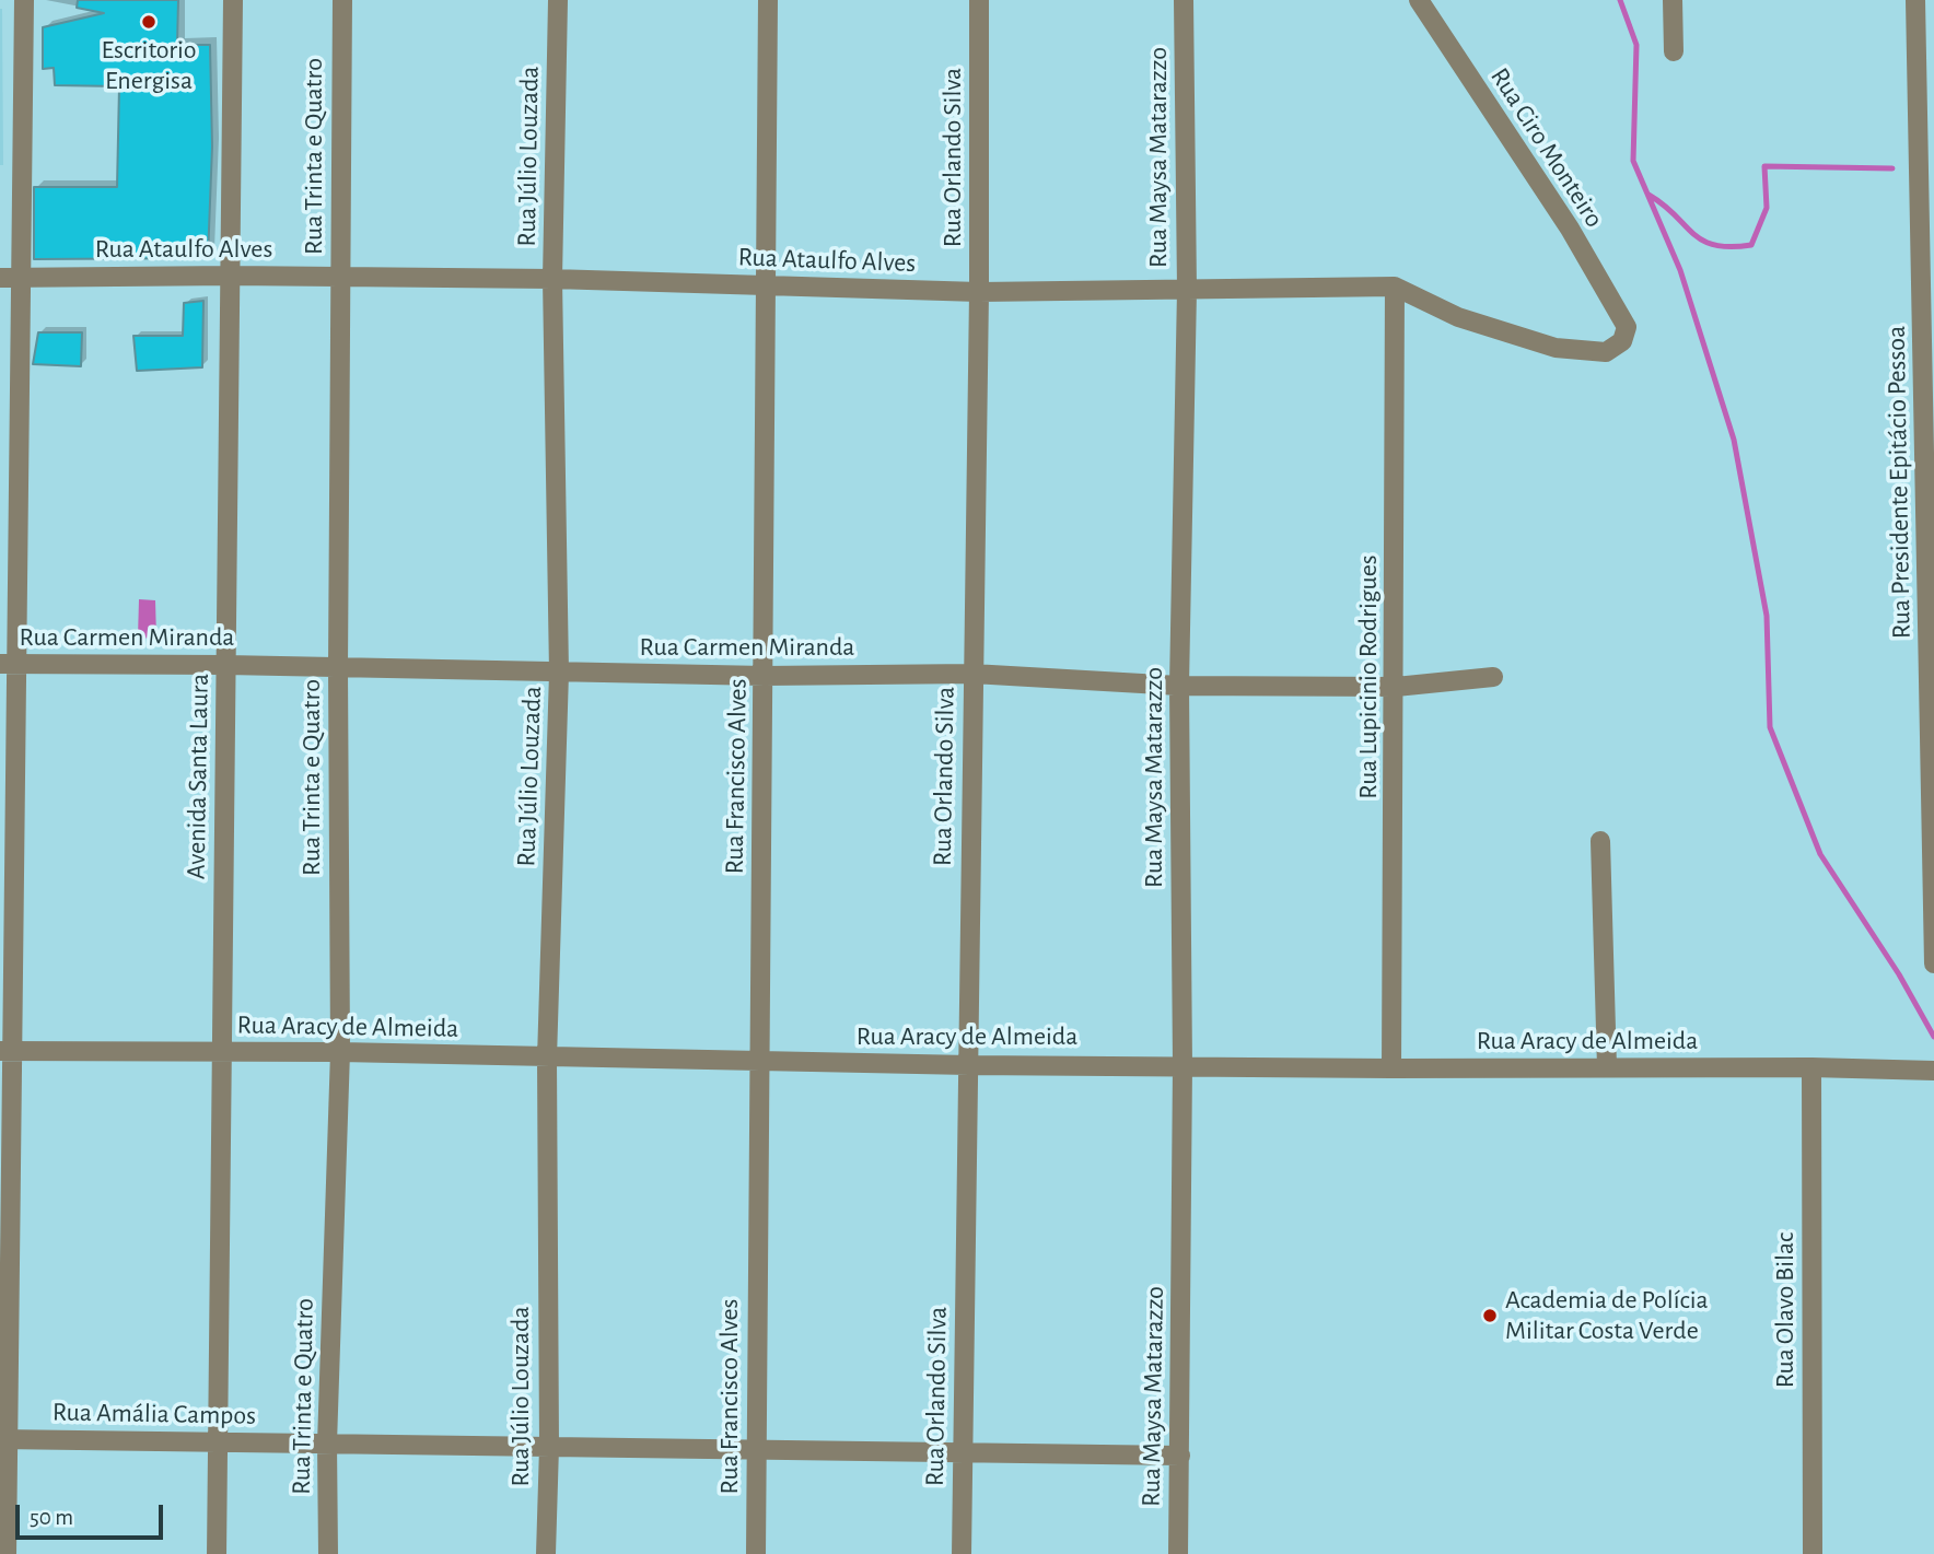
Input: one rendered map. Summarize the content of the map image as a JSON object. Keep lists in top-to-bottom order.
{
  "streets": {
    "street": [
      "Rua Ciro Monteiro",
      "Rua Trinta e Quatro",
      "Rua Júlio Louzada",
      "Rua Orlando Silva",
      "Rua Maysa Matarazzo",
      "Rua Ataulfo Alves",
      "Rua Presidente Epitácio Pessoa",
      "Rua Carmen Miranda",
      "Rua Lupicinio Rodrigues",
      "Avenida Santa Laura",
      "Rua Francisco Alves",
      "Rua Aracy de Almeida",
      "Rua Olavo Bilac",
      "Rua Amália Campos"
    ]
  },
  "crossings": [
    ["Rua Ciro Monteiro", "Rua Ataulfo Alves"],
    ["Rua Trinta e Quatro", "Rua Ataulfo Alves"],
    ["Rua Trinta e Quatro", "Rua Carmen Miranda"],
    ["Rua Trinta e Quatro", "Rua Aracy de Almeida"],
    ["Rua Trinta e Quatro", "Rua Amália Campos"],
    ["Rua Júlio Louzada", "Rua Ataulfo Alves"],
    ["Rua Júlio Louzada", "Rua Carmen Miranda"],
    ["Rua Júlio Louzada", "Rua Aracy de Almeida"],
    ["Rua Júlio Louzada", "Rua Amália Campos"],
    ["Rua Orlando Silva", "Rua Ataulfo Alves"],
    ["Rua Orlando Silva", "Rua Carmen Miranda"],
    ["Rua Orlando Silva", "Rua Aracy de Almeida"],
    ["Rua Orlando Silva", "Rua Amália Campos"],
    ["Rua Maysa Matarazzo", "Rua Ataulfo Alves"],
    ["Rua Maysa Matarazzo", "Rua Carmen Miranda"],
    ["Rua Maysa Matarazzo", "Rua Aracy de Almeida"],
    ["Rua Maysa Matarazzo", "Rua Amália Campos"],
    ["Rua Ataulfo Alves", "Rua Lupicinio Rodrigues"],
    ["Rua Ataulfo Alves", "Avenida Santa Laura"],
    ["Rua Ataulfo Alves", "Rua Francisco Alves"],
    ["Rua Carmen Miranda", "Rua Lupicinio Rodrigues"],
    ["Rua Carmen Miranda", "Avenida Santa Laura"],
    ["Rua Carmen Miranda", "Rua Francisco Alves"],
    ["Rua Lupicinio Rodrigues", "Rua Aracy de Almeida"],
    ["Avenida Santa Laura", "Rua Aracy de Almeida"],
    ["Avenida Santa Laura", "Rua Amália Campos"],
    ["Rua Francisco Alves", "Rua Aracy de Almeida"],
    ["Rua Francisco Alves", "Rua Amália Campos"],
    ["Rua Aracy de Almeida", "Rua Olavo Bilac"]
  ],
  "places": ["Escritorio Energisa", "Academia de Polícia Militar Costa Verde"],
  "scale_bar": "50 m"
}
